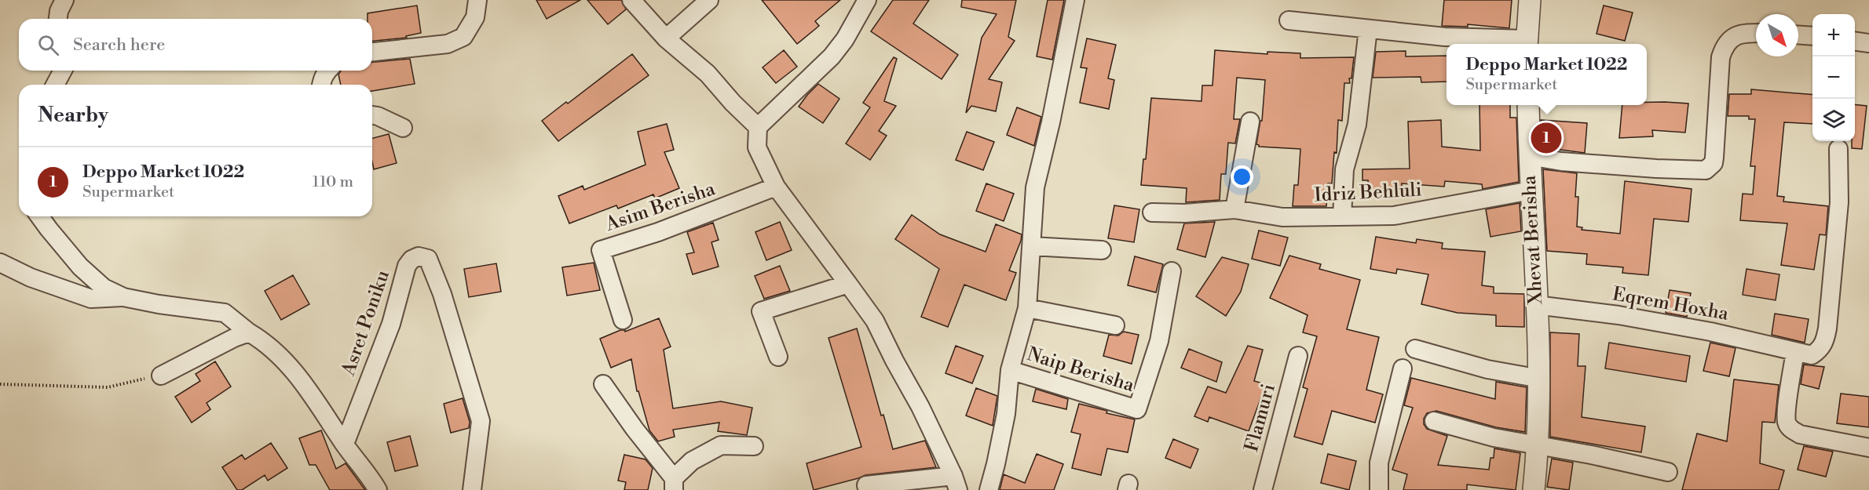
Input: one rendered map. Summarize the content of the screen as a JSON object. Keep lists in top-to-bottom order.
{
  "streets": {
    "street": [
      "Idriz Behluli",
      "Asim Berisha",
      "Xhevat Berisha",
      "Eqrem Hoxha",
      "Asret Poniku",
      "Naip Berisha",
      "Flamuri"
    ]
  },
  "crossings": [
    ["Idriz Behluli", "Xhevat Berisha"],
    ["Xhevat Berisha", "Eqrem Hoxha"]
  ],
  "north": "bottom right",
  "page": {
    "map_buttons": ["+", "−"],
    "search": "Search here",
    "popup": ["Deppo Market 1022", "Supermarket"],
    "heading": "Nearby",
    "pins": "1",
    "list": [
      {
        "mark": "1",
        "name": "Deppo Market 1022",
        "note": "Supermarket",
        "value": "110 m"
      }
    ]
  }
}
